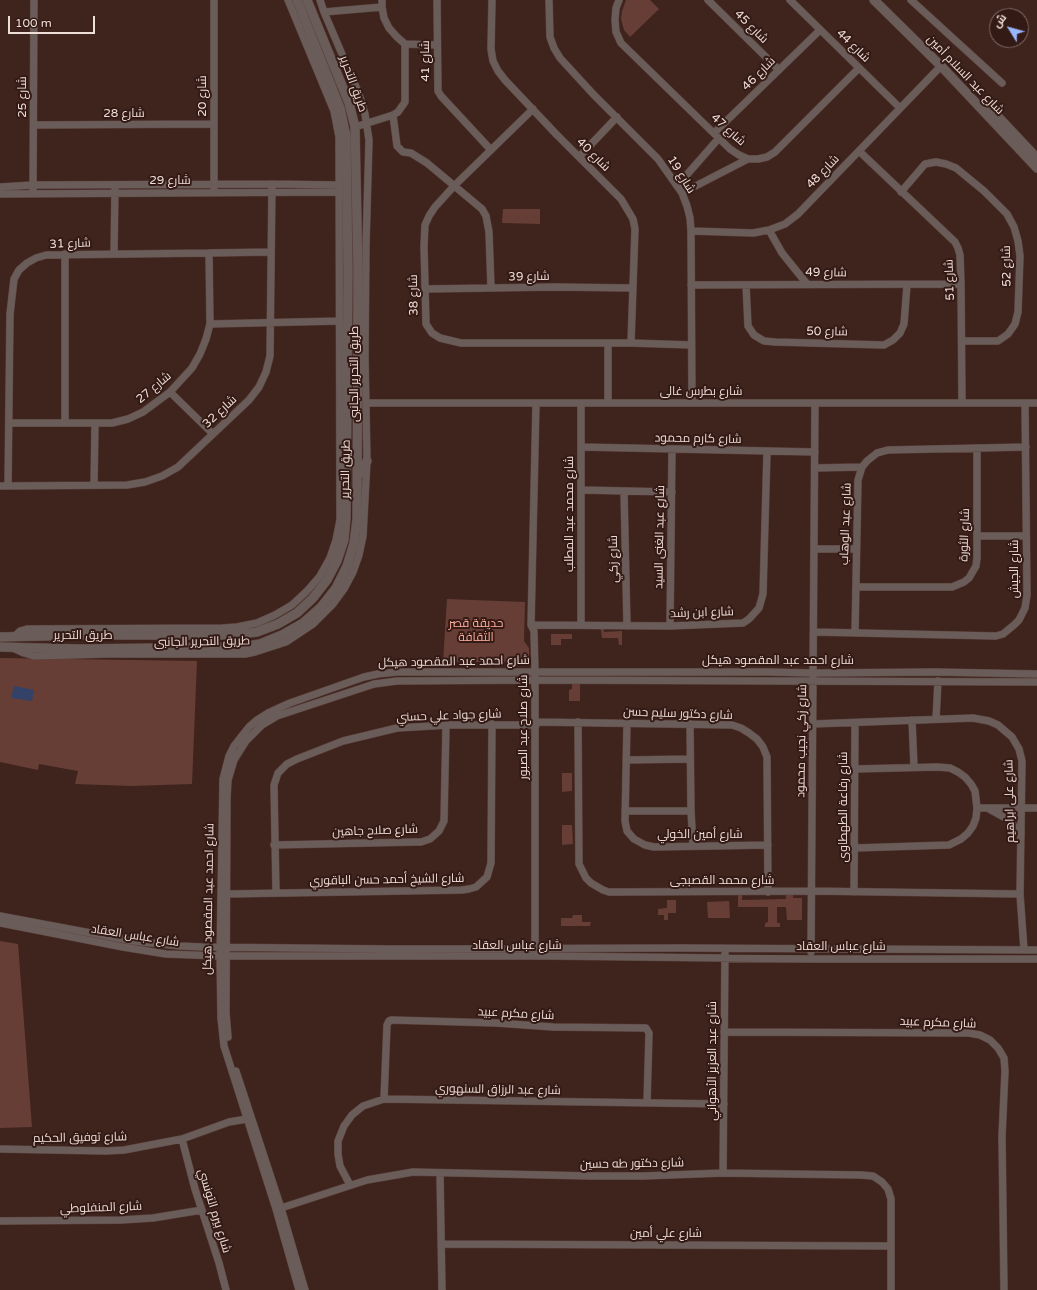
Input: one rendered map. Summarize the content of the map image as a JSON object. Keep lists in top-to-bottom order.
{
  "streets": {
    "street": [
      "شارع 45",
      "شارع 44",
      "شارع 41",
      "شارع 46",
      "شارع عبد السلام أمين",
      "طريق التحرير",
      "شارع 20",
      "شارع 25",
      "شارع 28",
      "شارع 47",
      "شارع 40",
      "شارع 48",
      "شارع 19",
      "شارع 29",
      "شارع 31",
      "شارع 52",
      "شارع 49",
      "شارع 39",
      "شارع 51",
      "شارع 38",
      "شارع 50",
      "طريق التحرير الجانبى",
      "شارع 27",
      "شارع بطرس غالى",
      "شارع 32",
      "شارع كارم محمود",
      "شارع محمد عبد المطلب",
      "شارع عبد الوهاب",
      "شارع الثورة",
      "شارع عبد الغنى السيد",
      "شارع زكي",
      "شارع الجيش",
      "شارع ابن رشد",
      "شارع احمد عبد المقصود هيكل",
      "شارع دكتور سليم حسن",
      "شارع جواد علي حسني",
      "شارع صلاح عبد الصبور",
      "شارع زكي نجيب محمود",
      "شارع على ابراهيم",
      "شارع رفاعة الطهطاوى",
      "شارع صلاح جاهين",
      "شارع أمين الخولي",
      "شارع الشيخ أحمد حسن الباقوري",
      "شارع محمد القصبجى",
      "شارع عباس العقاد",
      "شارع مكرم عبيد",
      "شارع عبد العزيز الأهواني",
      "شارع عبد الرزاق السنهوري",
      "شارع توفيق الحكيم",
      "شارع دكتور طه حسين",
      "شارع المنفلوطي",
      "شارع بيرم التونسي",
      "شارع علي أمين"
    ]
  },
  "crossings": [
    ["شارع 45", "شارع 46"],
    ["شارع 44", "شارع 46"],
    ["شارع 44", "شارع 47"],
    ["شارع 44", "شارع 48"],
    ["شارع 41", "شارع 38"],
    ["شارع 46", "شارع 47"],
    ["شارع 46", "شارع 19"],
    ["شارع عبد السلام أمين", "شارع 48"],
    ["طريق التحرير", "طريق التحرير الجانبى"],
    ["شارع 20", "شارع 28"],
    ["شارع 20", "شارع 29"],
    ["شارع 25", "شارع 28"],
    ["شارع 25", "شارع 29"],
    ["شارع 40", "شارع 39"],
    ["شارع 40", "شارع 38"],
    ["شارع 48", "شارع 19"],
    ["شارع 48", "شارع 51"],
    ["شارع 19", "شارع 49"],
    ["شارع 19", "شارع 38"],
    ["شارع 19", "شارع بطرس غالى"],
    ["شارع 29", "طريق التحرير الجانبى"],
    ["شارع 29", "شارع 32"],
    ["شارع 31", "شارع 27"],
    ["شارع 31", "شارع 32"],
    ["شارع 52", "شارع 51"],
    ["شارع 49", "شارع 51"],
    ["شارع 49", "شارع 50"],
    ["شارع 39", "شارع 38"],
    ["شارع 51", "شارع بطرس غالى"],
    ["طريق التحرير الجانبى", "شارع بطرس غالى"],
    ["شارع بطرس غالى", "شارع محمد عبد المطلب"],
    ["شارع بطرس غالى", "شارع الجيش"],
    ["شارع بطرس غالى", "شارع صلاح عبد الصبور"],
    ["شارع بطرس غالى", "شارع زكي نجيب محمود"],
    ["شارع كارم محمود", "شارع محمد عبد المطلب"],
    ["شارع كارم محمود", "شارع عبد الغنى السيد"],
    ["شارع كارم محمود", "شارع ابن رشد"],
    ["شارع كارم محمود", "شارع زكي نجيب محمود"],
    ["شارع محمد عبد المطلب", "شارع ابن رشد"],
    ["شارع عبد الوهاب", "شارع الثورة"],
    ["شارع عبد الوهاب", "شارع الجيش"],
    ["شارع عبد الغنى السيد", "شارع ابن رشد"],
    ["شارع زكي", "شارع ابن رشد"],
    ["شارع الجيش", "شارع زكي نجيب محمود"],
    ["شارع ابن رشد", "شارع صلاح عبد الصبور"],
    ["شارع احمد عبد المقصود هيكل", "شارع صلاح عبد الصبور"],
    ["شارع احمد عبد المقصود هيكل", "شارع زكي نجيب محمود"],
    ["شارع احمد عبد المقصود هيكل", "شارع الشيخ أحمد حسن الباقوري"],
    ["شارع احمد عبد المقصود هيكل", "شارع عباس العقاد"],
    ["شارع احمد عبد المقصود هيكل", "شارع توفيق الحكيم"],
    ["شارع احمد عبد المقصود هيكل", "شارع دكتور طه حسين"],
    ["شارع دكتور سليم حسن", "شارع جواد علي حسني"],
    ["شارع دكتور سليم حسن", "شارع صلاح عبد الصبور"],
    ["شارع دكتور سليم حسن", "شارع أمين الخولي"],
    ["شارع دكتور سليم حسن", "شارع محمد القصبجى"],
    ["شارع جواد علي حسني", "شارع صلاح عبد الصبور"],
    ["شارع جواد علي حسني", "شارع صلاح جاهين"],
    ["شارع جواد علي حسني", "شارع الشيخ أحمد حسن الباقوري"],
    ["شارع صلاح عبد الصبور", "شارع عباس العقاد"],
    ["شارع زكي نجيب محمود", "شارع على ابراهيم"],
    ["شارع زكي نجيب محمود", "شارع محمد القصبجى"],
    ["شارع زكي نجيب محمود", "شارع عباس العقاد"],
    ["شارع على ابراهيم", "شارع رفاعة الطهطاوى"],
    ["شارع على ابراهيم", "شارع محمد القصبجى"],
    ["شارع على ابراهيم", "شارع عباس العقاد"],
    ["شارع رفاعة الطهطاوى", "شارع محمد القصبجى"],
    ["شارع عباس العقاد", "شارع عبد العزيز الأهواني"],
    ["شارع مكرم عبيد", "شارع عبد العزيز الأهواني"],
    ["شارع مكرم عبيد", "شارع عبد الرزاق السنهوري"],
    ["شارع عبد العزيز الأهواني", "شارع عبد الرزاق السنهوري"],
    ["شارع عبد العزيز الأهواني", "شارع دكتور طه حسين"],
    ["شارع عبد الرزاق السنهوري", "شارع دكتور طه حسين"],
    ["شارع توفيق الحكيم", "شارع بيرم التونسي"],
    ["شارع دكتور طه حسين", "شارع علي أمين"],
    ["شارع المنفلوطي", "شارع بيرم التونسي"]
  ],
  "parks": ["حديقة قصر الثقافة"],
  "scale_bar": "100 m",
  "north": "top left"
}
